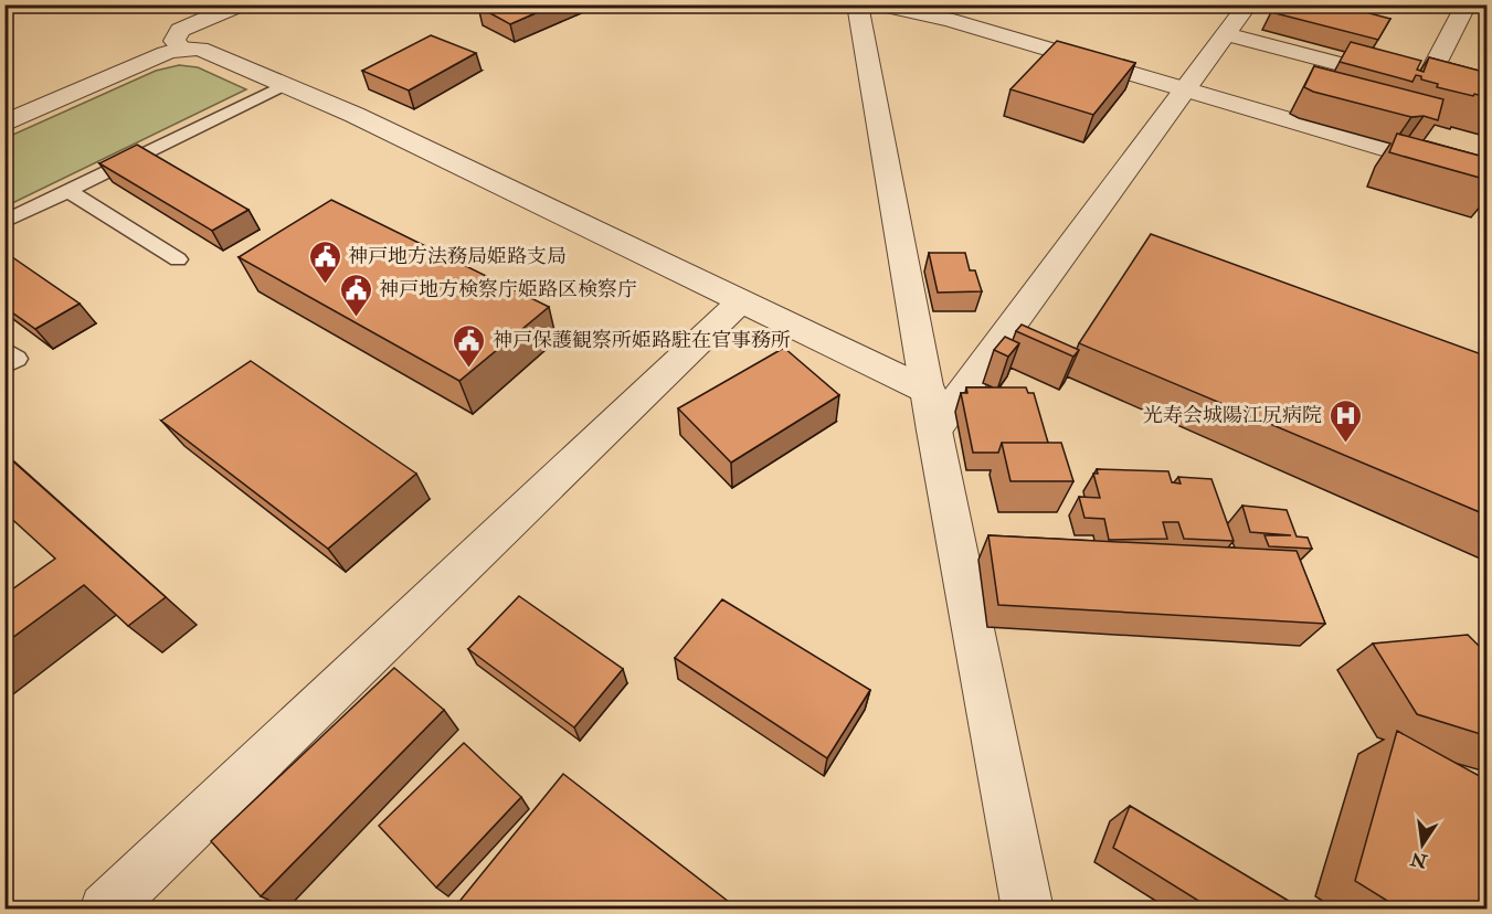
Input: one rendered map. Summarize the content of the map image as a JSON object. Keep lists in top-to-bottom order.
{
  "places": {
    "public building": ["神戸地方法務局姫路支局", "神戸地方検察庁姫路区検察庁", "神戸保護観察所姫路駐在官事務所"],
    "hospital": ["光寿会城陽江尻病院"]
  },
  "north": "bottom"
}
